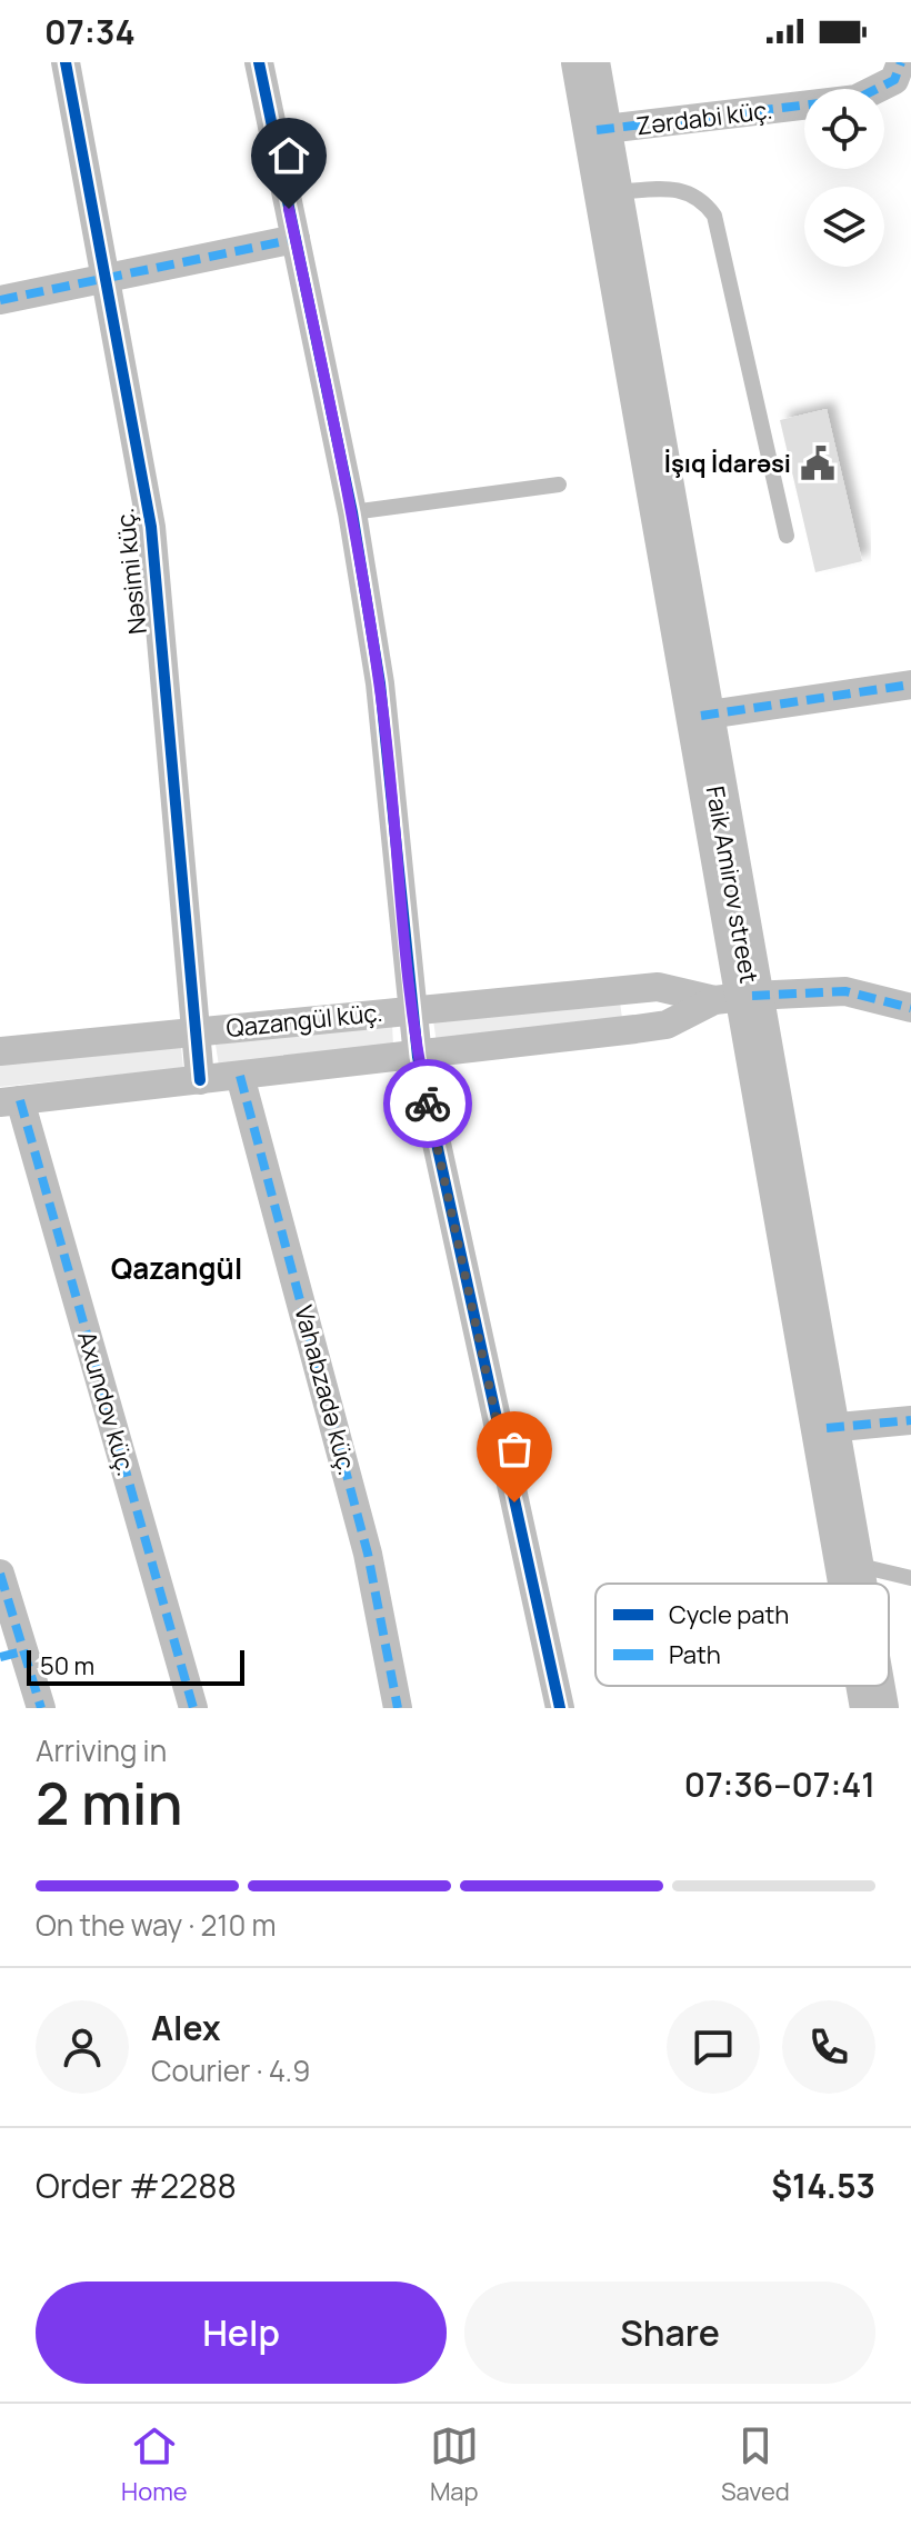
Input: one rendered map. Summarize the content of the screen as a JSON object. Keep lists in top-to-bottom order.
{
  "streets": {
    "highway": ["Faik Amirov street"],
    "street": [
      "Zərdabi küç.",
      "Nəsimi küç.",
      "Qazangül küç.",
      "Vahabzadə küç.",
      "Axundov küç."
    ]
  },
  "crossings": [
    ["Zərdabi küç.", "Faik Amirov street"],
    ["Nəsimi küç.", "Qazangül küç."],
    ["Faik Amirov street", "Qazangül küç."]
  ],
  "districts": ["Qazangül"],
  "places": {
    "public building": ["İşıq İdarəsi"]
  },
  "legend": ["Cycle path", "Path"],
  "scale_bar": "50 m",
  "page": {
    "status": "07:34",
    "scale": "50 m",
    "heading": ["2 min", "Arriving in", "07:36–07:41"],
    "panel": [
      "Alex",
      "Courier · 4.9",
      "Order #2288",
      "$14.53"
    ],
    "bar": "On the way · 210 m",
    "buttons": ["Help", "Share"],
    "tabs": ["Home", "Map", "Saved"]
  }
}
